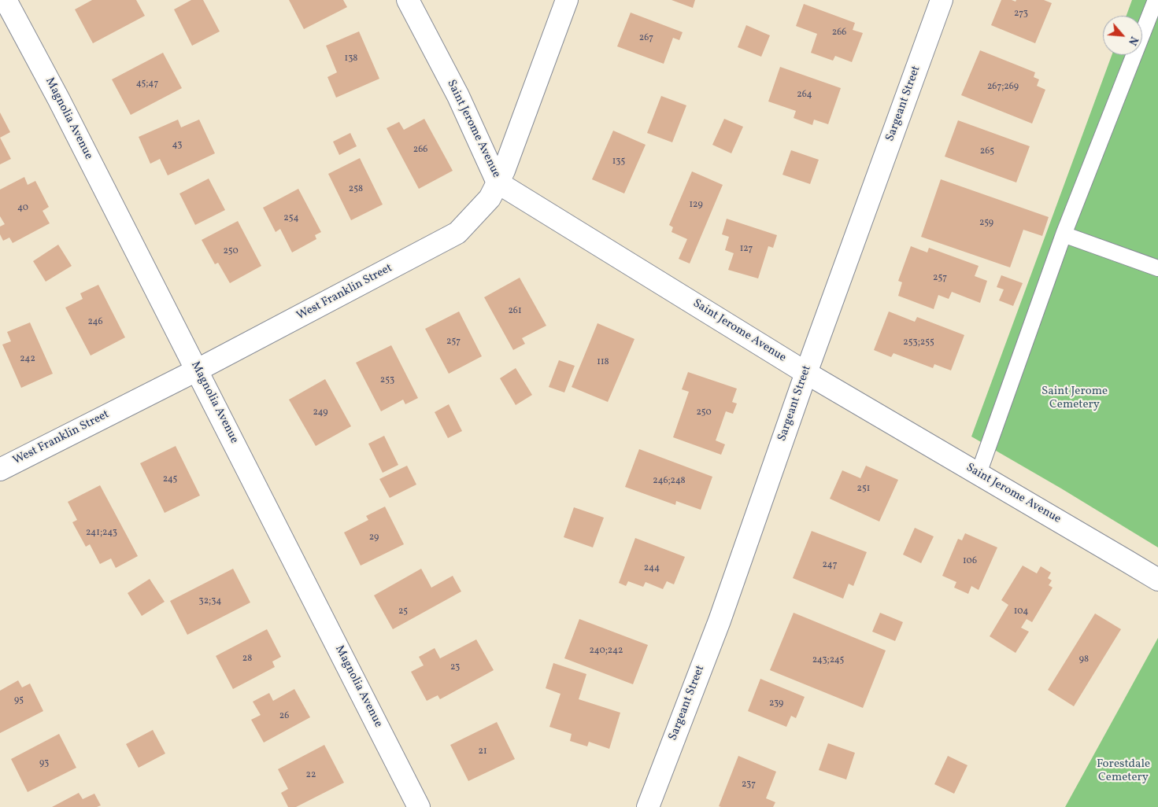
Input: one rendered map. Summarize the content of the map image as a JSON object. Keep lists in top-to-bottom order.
{
  "streets": {
    "street": [
      "Sargeant Street",
      "Magnolia Avenue",
      "Saint Jerome Avenue",
      "West Franklin Street"
    ]
  },
  "crossings": [
    ["Sargeant Street", "Saint Jerome Avenue"],
    ["Magnolia Avenue", "West Franklin Street"],
    ["Saint Jerome Avenue", "West Franklin Street"]
  ],
  "parks": ["Saint Jerome Cemetery", "Forestdale Cemetery"],
  "house_numbers": [
    "273",
    "266",
    "267",
    "138",
    "45;47",
    "267;269",
    "264",
    "43",
    "266",
    "265",
    "135",
    "258",
    "129",
    "40",
    "254",
    "259",
    "127",
    "250",
    "257",
    "261",
    "246",
    "257",
    "253;255",
    "242",
    "118",
    "253",
    "249",
    "250",
    "245",
    "246;248",
    "251",
    "241;243",
    "29",
    "106",
    "247",
    "244",
    "32;34",
    "25",
    "104",
    "240;242",
    "28",
    "98",
    "243;245",
    "23",
    "95",
    "239",
    "26",
    "21",
    "93",
    "22",
    "237"
  ],
  "north": "bottom right"
}
